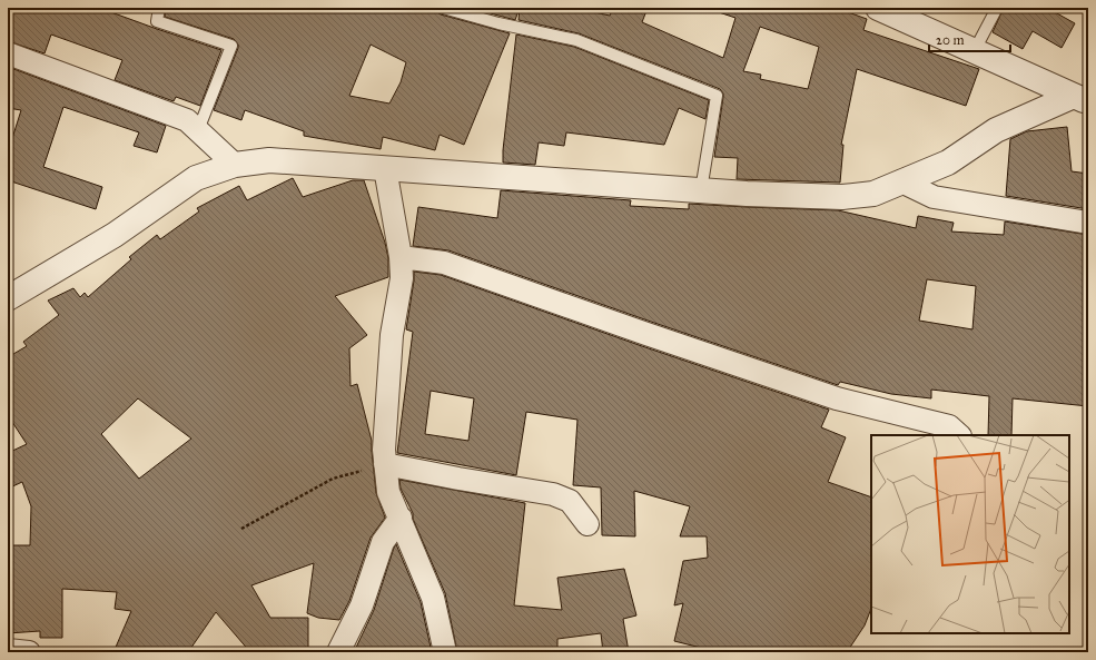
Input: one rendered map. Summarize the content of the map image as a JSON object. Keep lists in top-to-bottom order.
{
  "scale_bar": "20 m"
}
